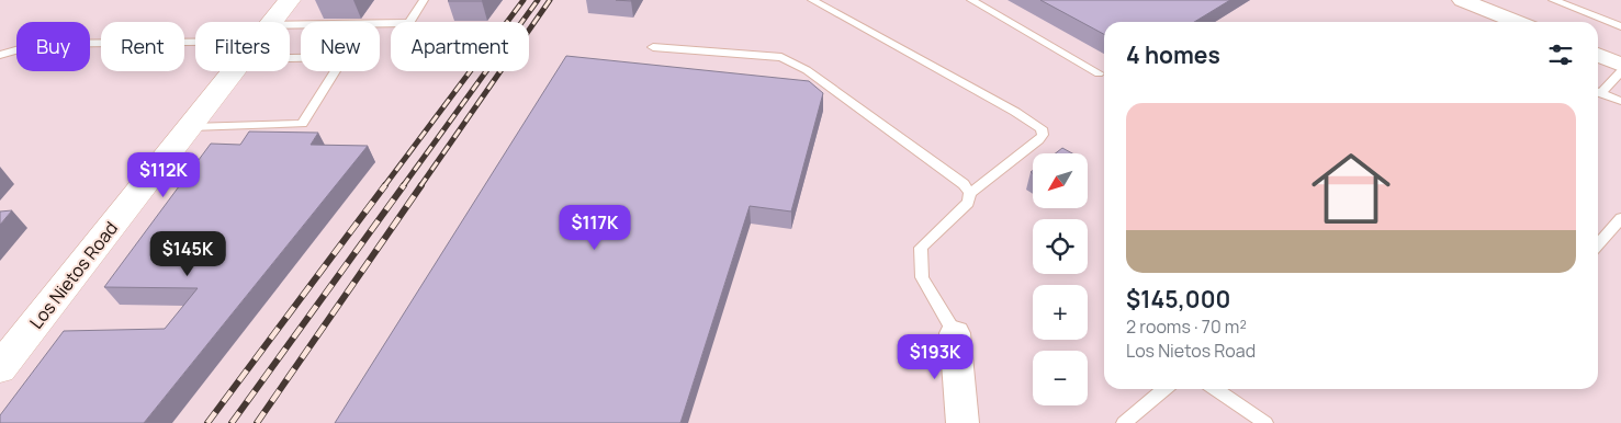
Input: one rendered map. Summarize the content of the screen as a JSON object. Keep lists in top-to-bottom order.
{
  "streets": {
    "main road": ["Los Nietos Road"]
  },
  "north": "bottom left",
  "page": {
    "chip": [
      "Buy",
      "Rent",
      "Filters",
      "New",
      "Apartment"
    ],
    "heading": "4 homes",
    "list": [
      {
        "name": "$145,000",
        "note": "2 rooms · 70 m² · Los Nietos Road"
      }
    ],
    "price": [
      "$112K",
      "$117K",
      "$145K",
      "$193K"
    ],
    "map_buttons": ["+", "−"]
  }
}
